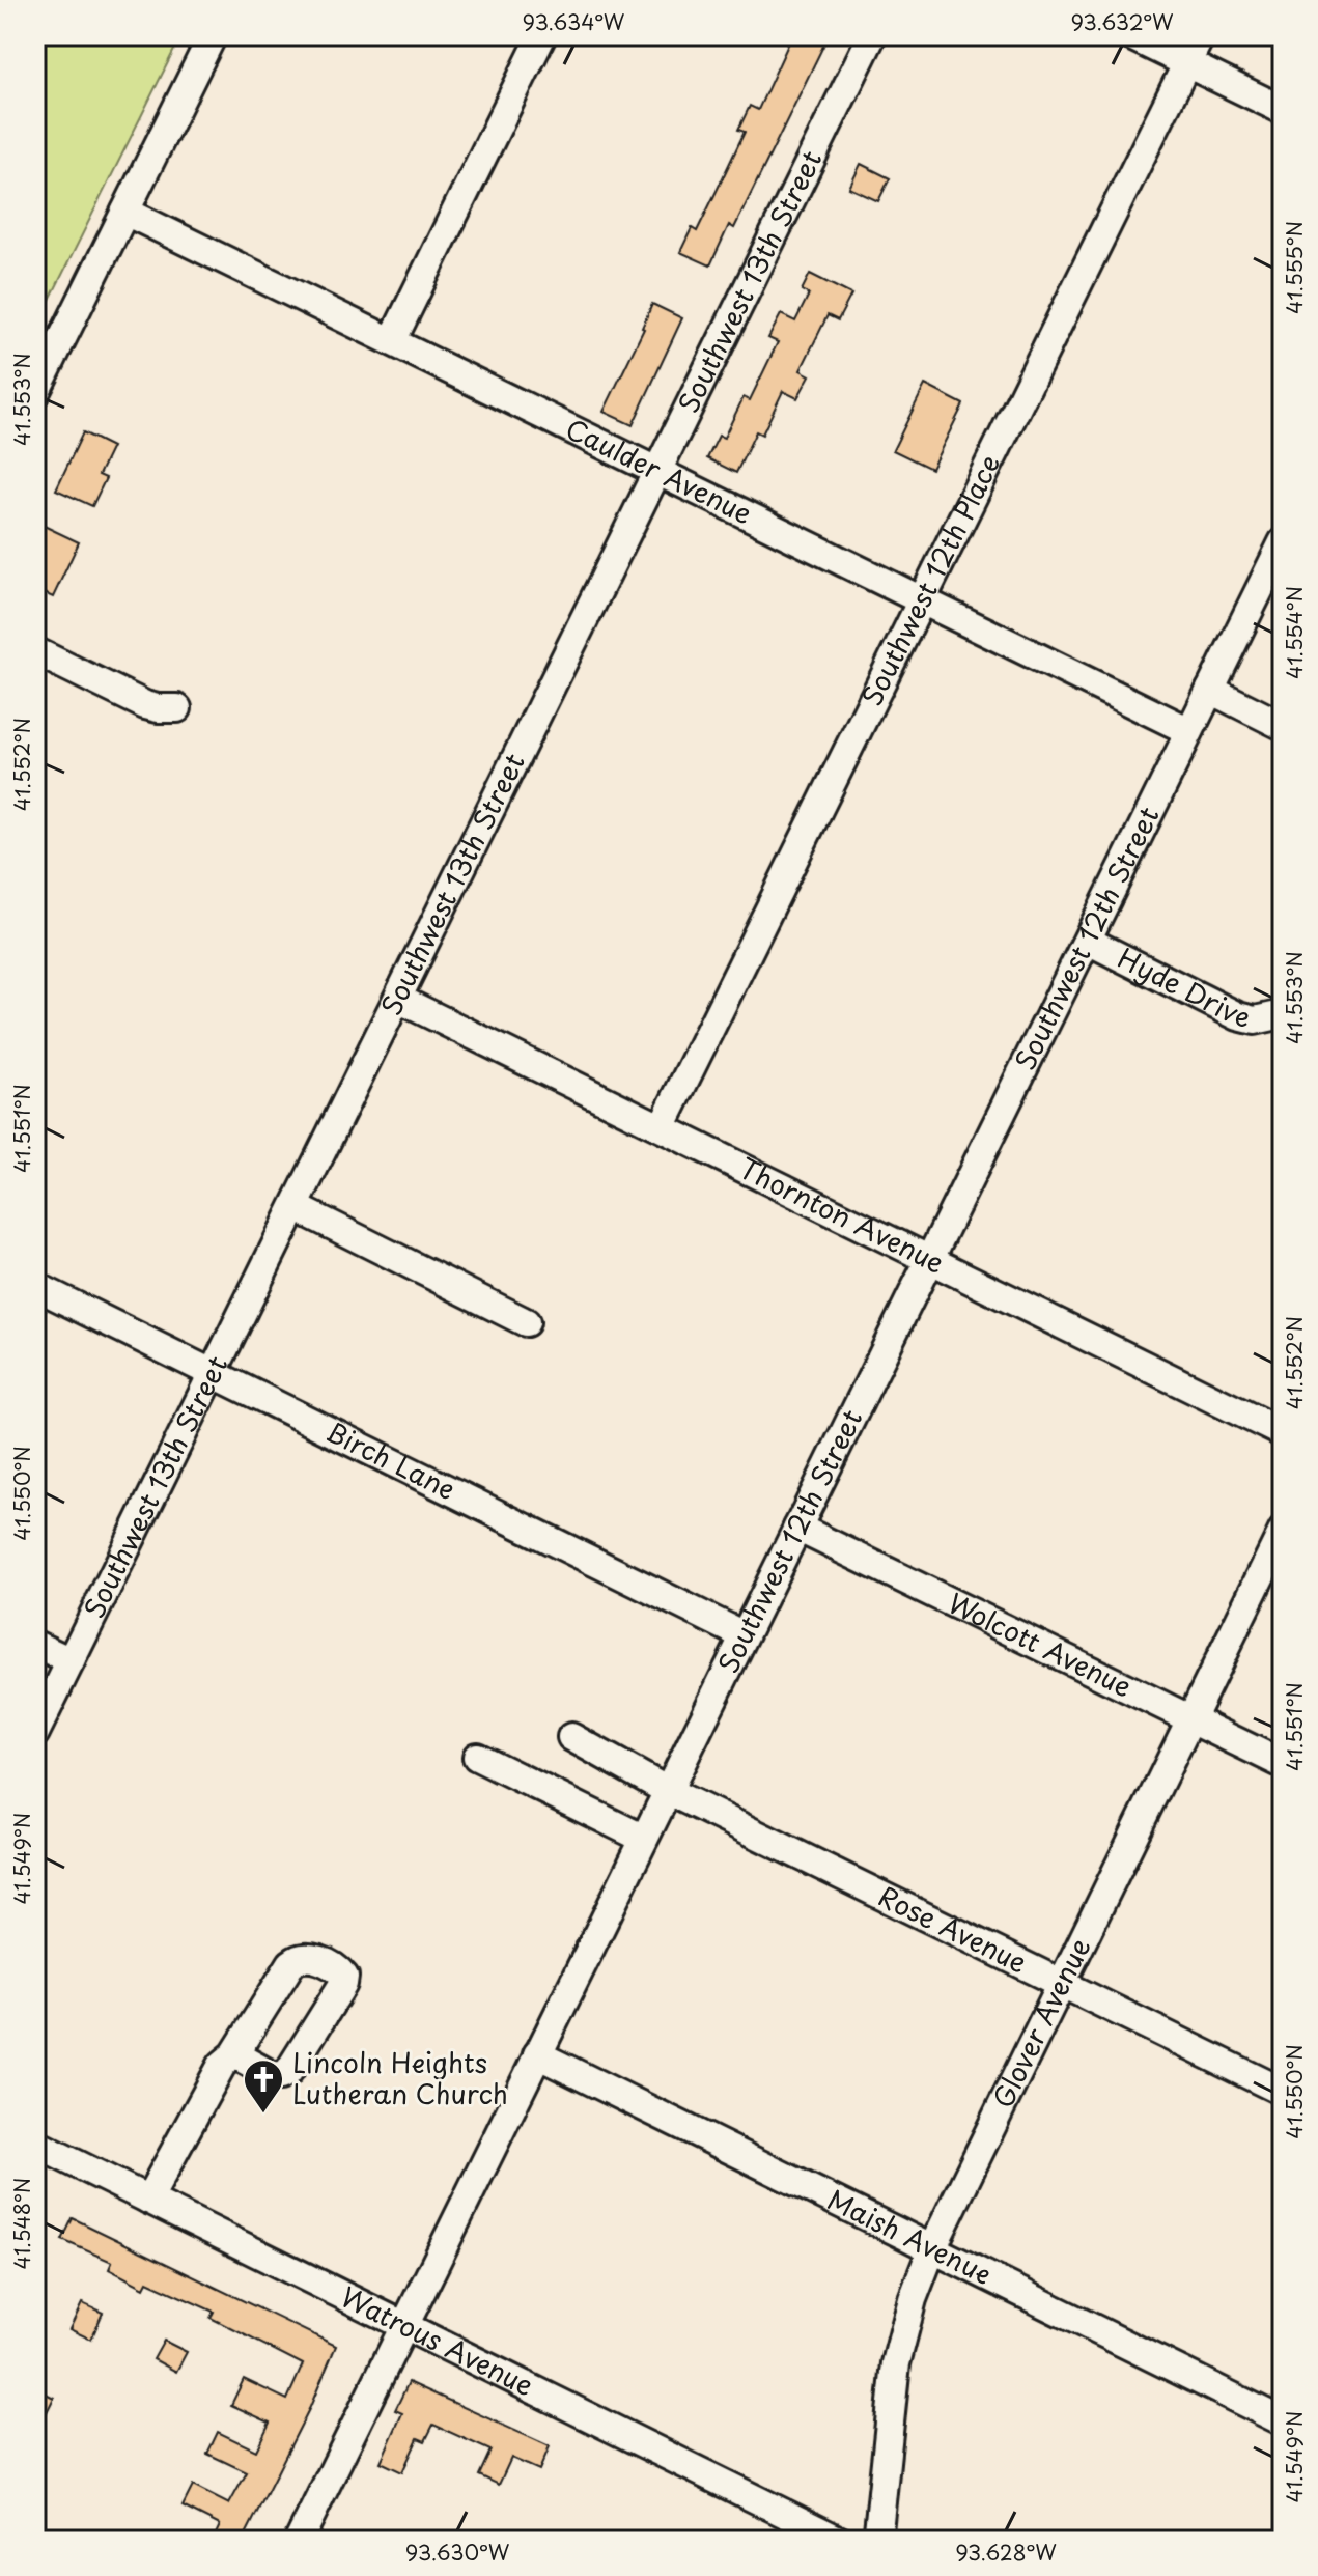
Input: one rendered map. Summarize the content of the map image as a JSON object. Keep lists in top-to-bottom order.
{
  "streets": {
    "street": [
      "Southwest 13th Street",
      "Caulder Avenue",
      "Southwest 12th Place",
      "Southwest 12th Street",
      "Hyde Drive",
      "Thornton Avenue",
      "Birch Lane",
      "Wolcott Avenue",
      "Rose Avenue",
      "Glover Avenue",
      "Maish Avenue",
      "Watrous Avenue"
    ]
  },
  "crossings": [
    ["Southwest 13th Street", "Caulder Avenue"],
    ["Southwest 13th Street", "Thornton Avenue"],
    ["Southwest 13th Street", "Birch Lane"],
    ["Caulder Avenue", "Southwest 12th Place"],
    ["Caulder Avenue", "Southwest 12th Street"],
    ["Southwest 12th Place", "Thornton Avenue"],
    ["Southwest 12th Street", "Hyde Drive"],
    ["Southwest 12th Street", "Thornton Avenue"],
    ["Southwest 12th Street", "Birch Lane"],
    ["Southwest 12th Street", "Wolcott Avenue"],
    ["Southwest 12th Street", "Rose Avenue"],
    ["Southwest 12th Street", "Maish Avenue"],
    ["Southwest 12th Street", "Watrous Avenue"],
    ["Wolcott Avenue", "Glover Avenue"],
    ["Rose Avenue", "Glover Avenue"],
    ["Glover Avenue", "Maish Avenue"]
  ],
  "places": {
    "church": ["Lincoln Heights Lutheran Church"]
  },
  "coordinates": [
    "93.634°W",
    "93.632°W",
    "41.555°N",
    "41.553°N",
    "41.554°N",
    "41.552°N",
    "41.551°N",
    "41.550°N",
    "41.549°N",
    "41.548°N",
    "93.630°W",
    "93.628°W"
  ]
}
